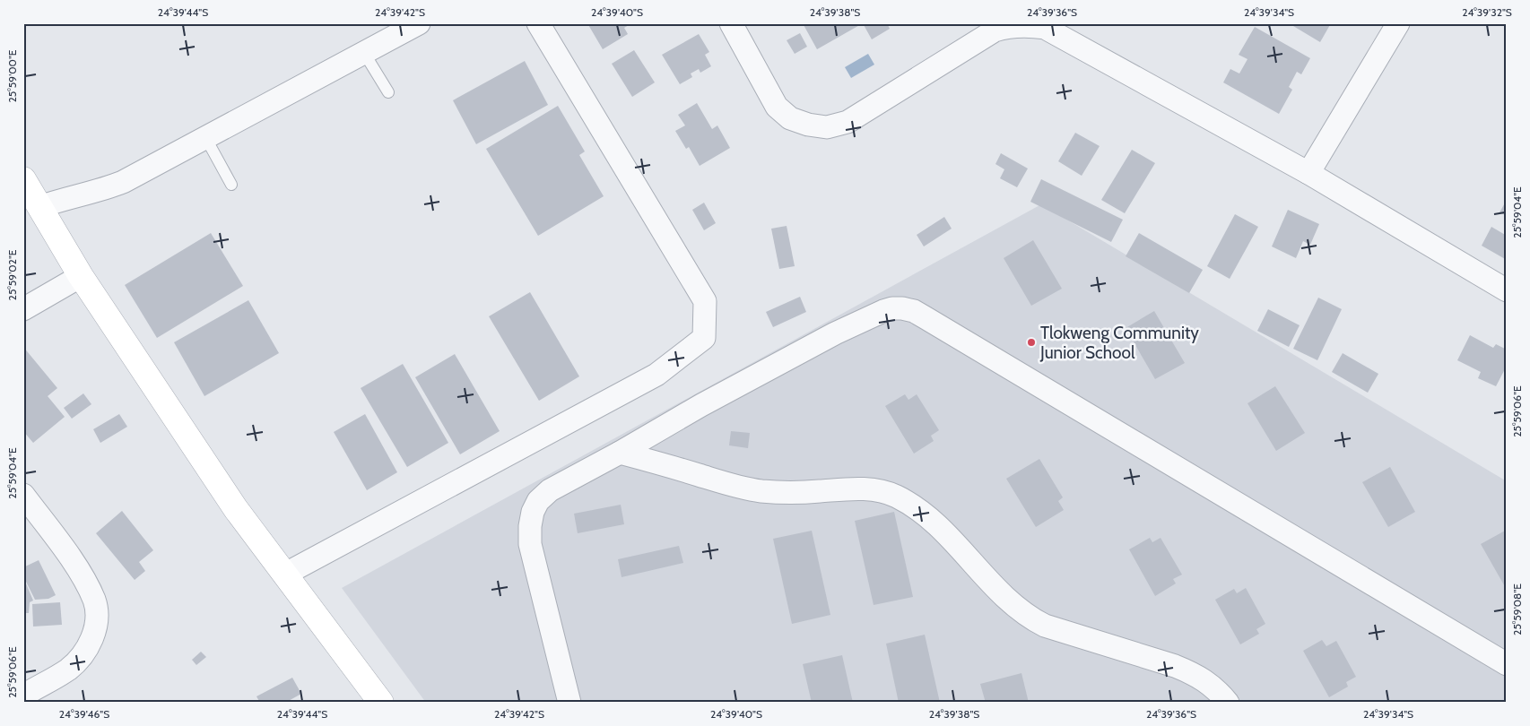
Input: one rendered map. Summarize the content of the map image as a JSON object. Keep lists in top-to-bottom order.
{
  "places": ["Tlokweng Community Junior School"],
  "coordinates": [
    "24°39'44\"S",
    "24°39'42\"S",
    "24°39'40\"S",
    "24°39'38\"S",
    "24°39'36\"S",
    "24°39'34\"S",
    "24°39'32\"S",
    "25°59'00\"E",
    "25°59'04\"E",
    "25°59'02\"E",
    "25°59'06\"E",
    "25°59'08\"E",
    "24°39'46\"S"
  ]
}
